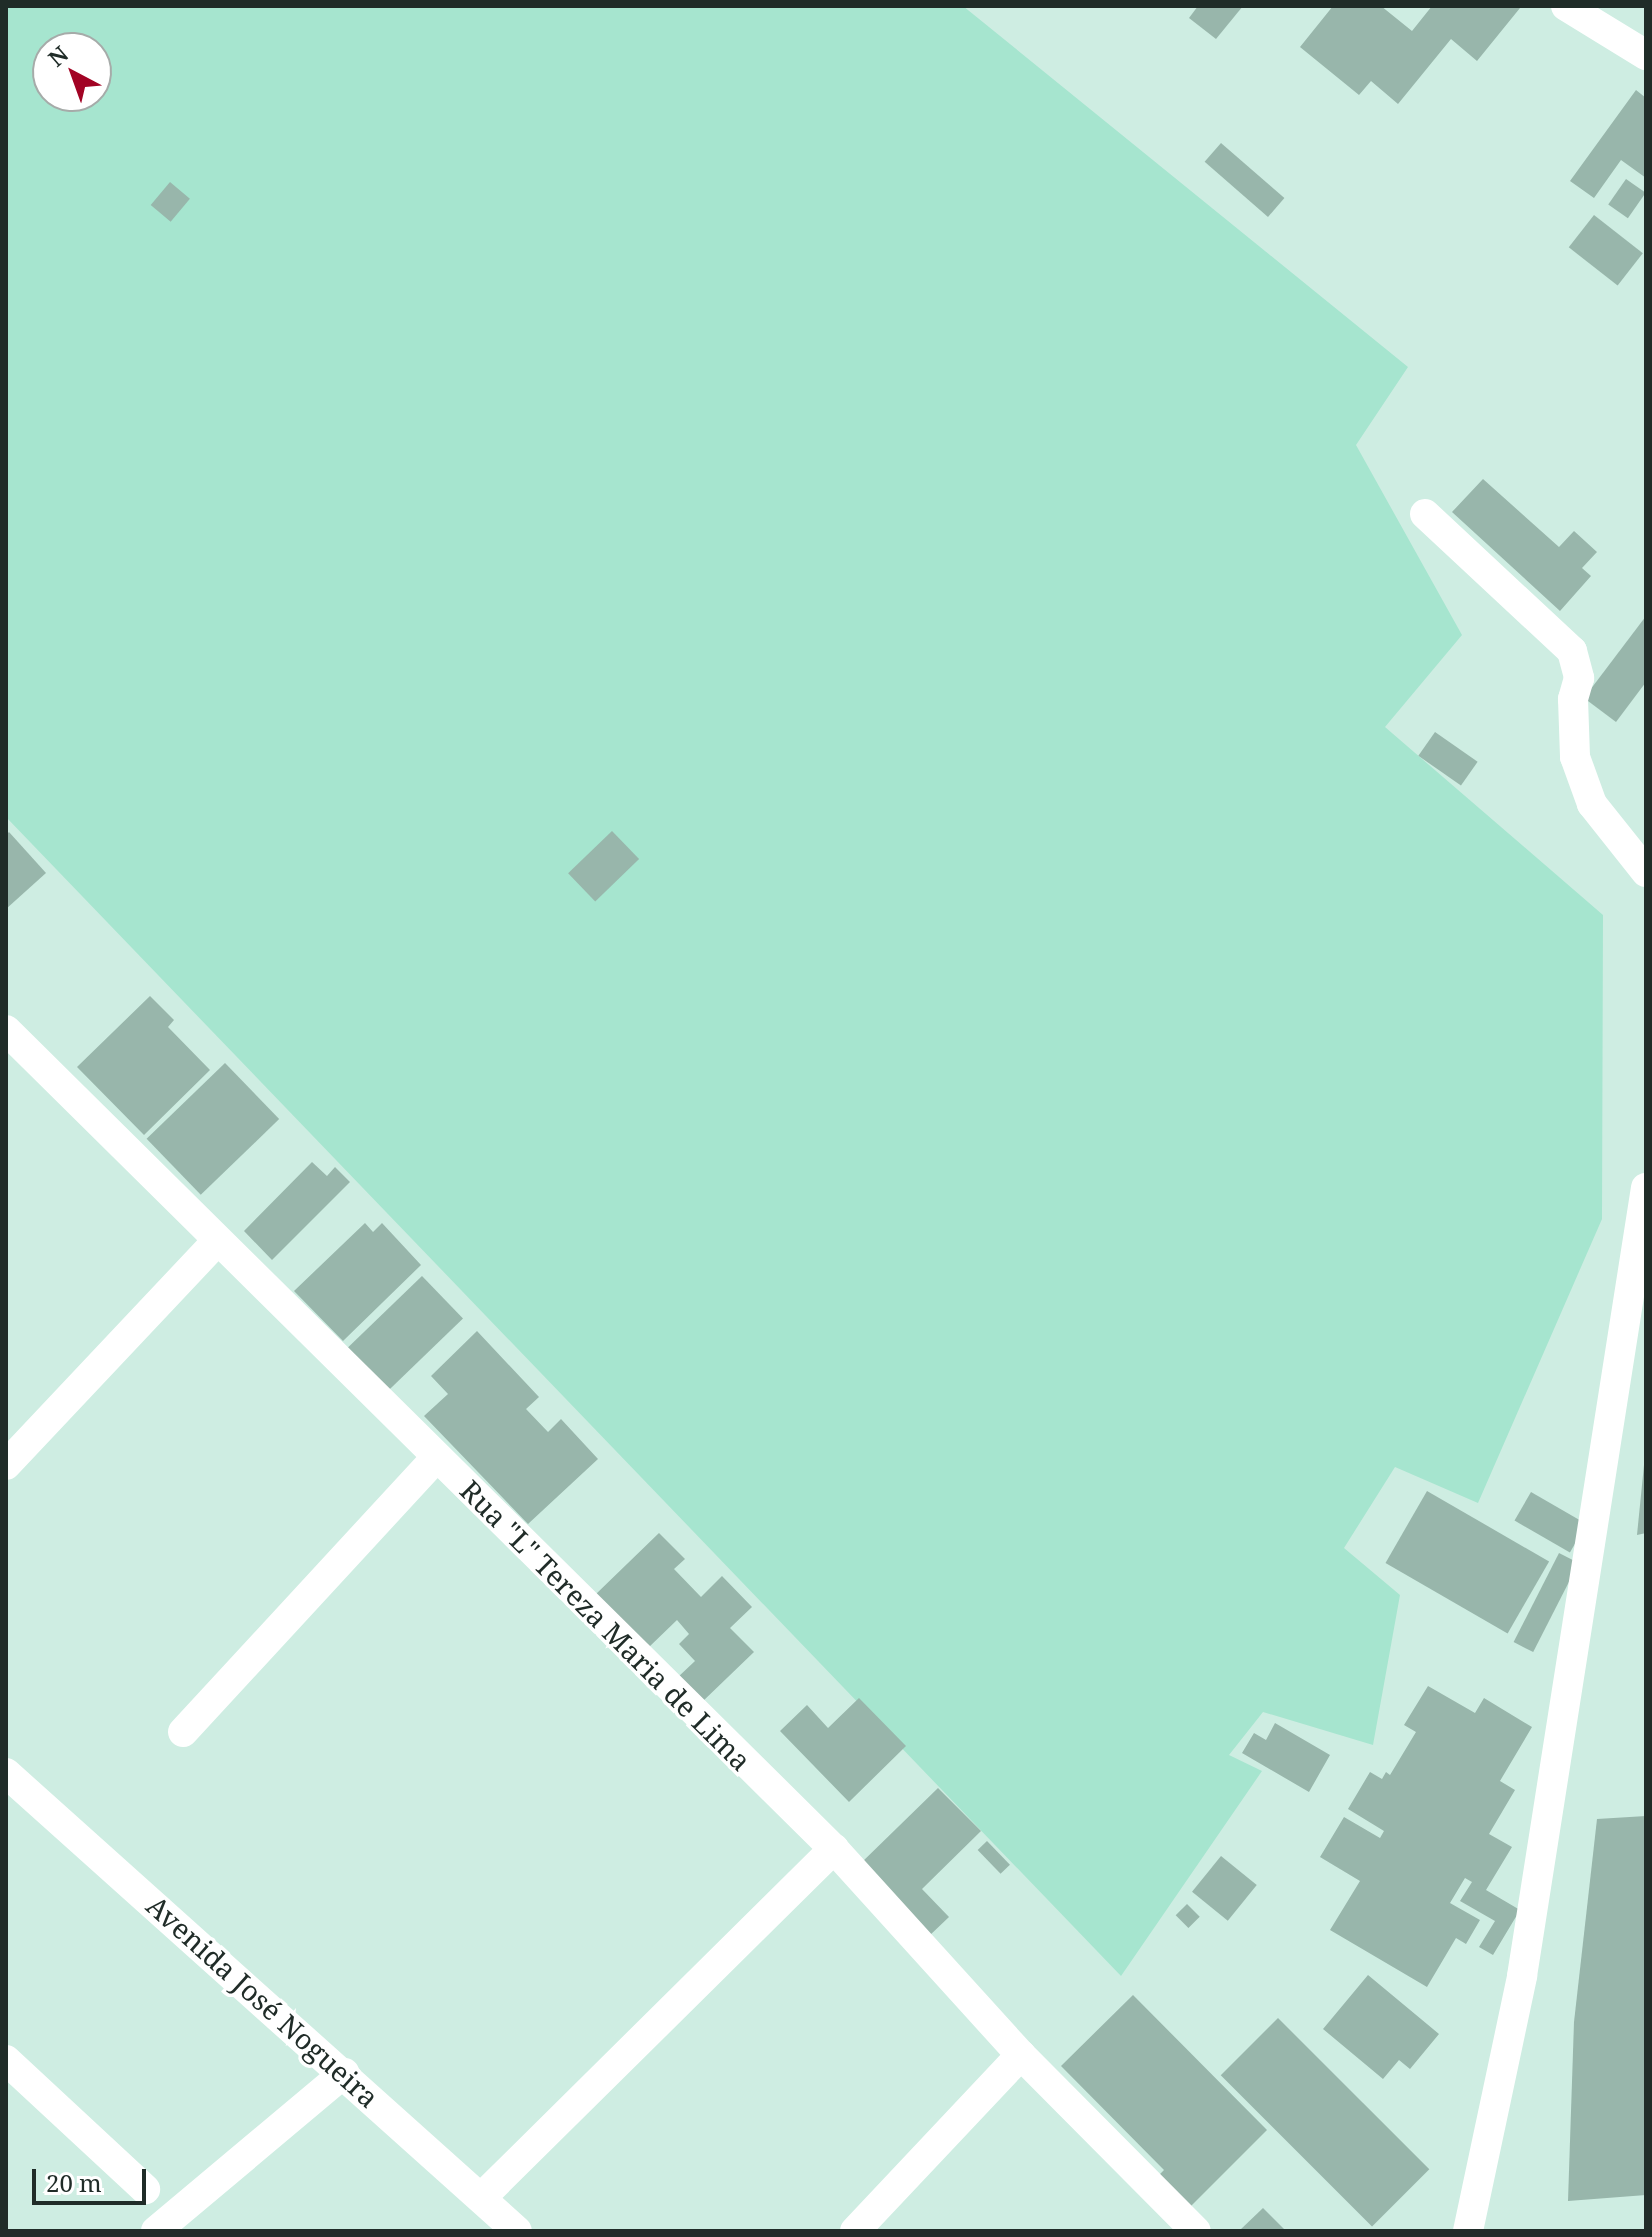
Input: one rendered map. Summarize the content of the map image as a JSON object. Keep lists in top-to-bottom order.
{
  "streets": {
    "street": ["Rua \"L\" Tereza Maria de Lima", "Avenida José Nogueira"]
  },
  "scale_bar": "20 m",
  "north": "top left"
}
